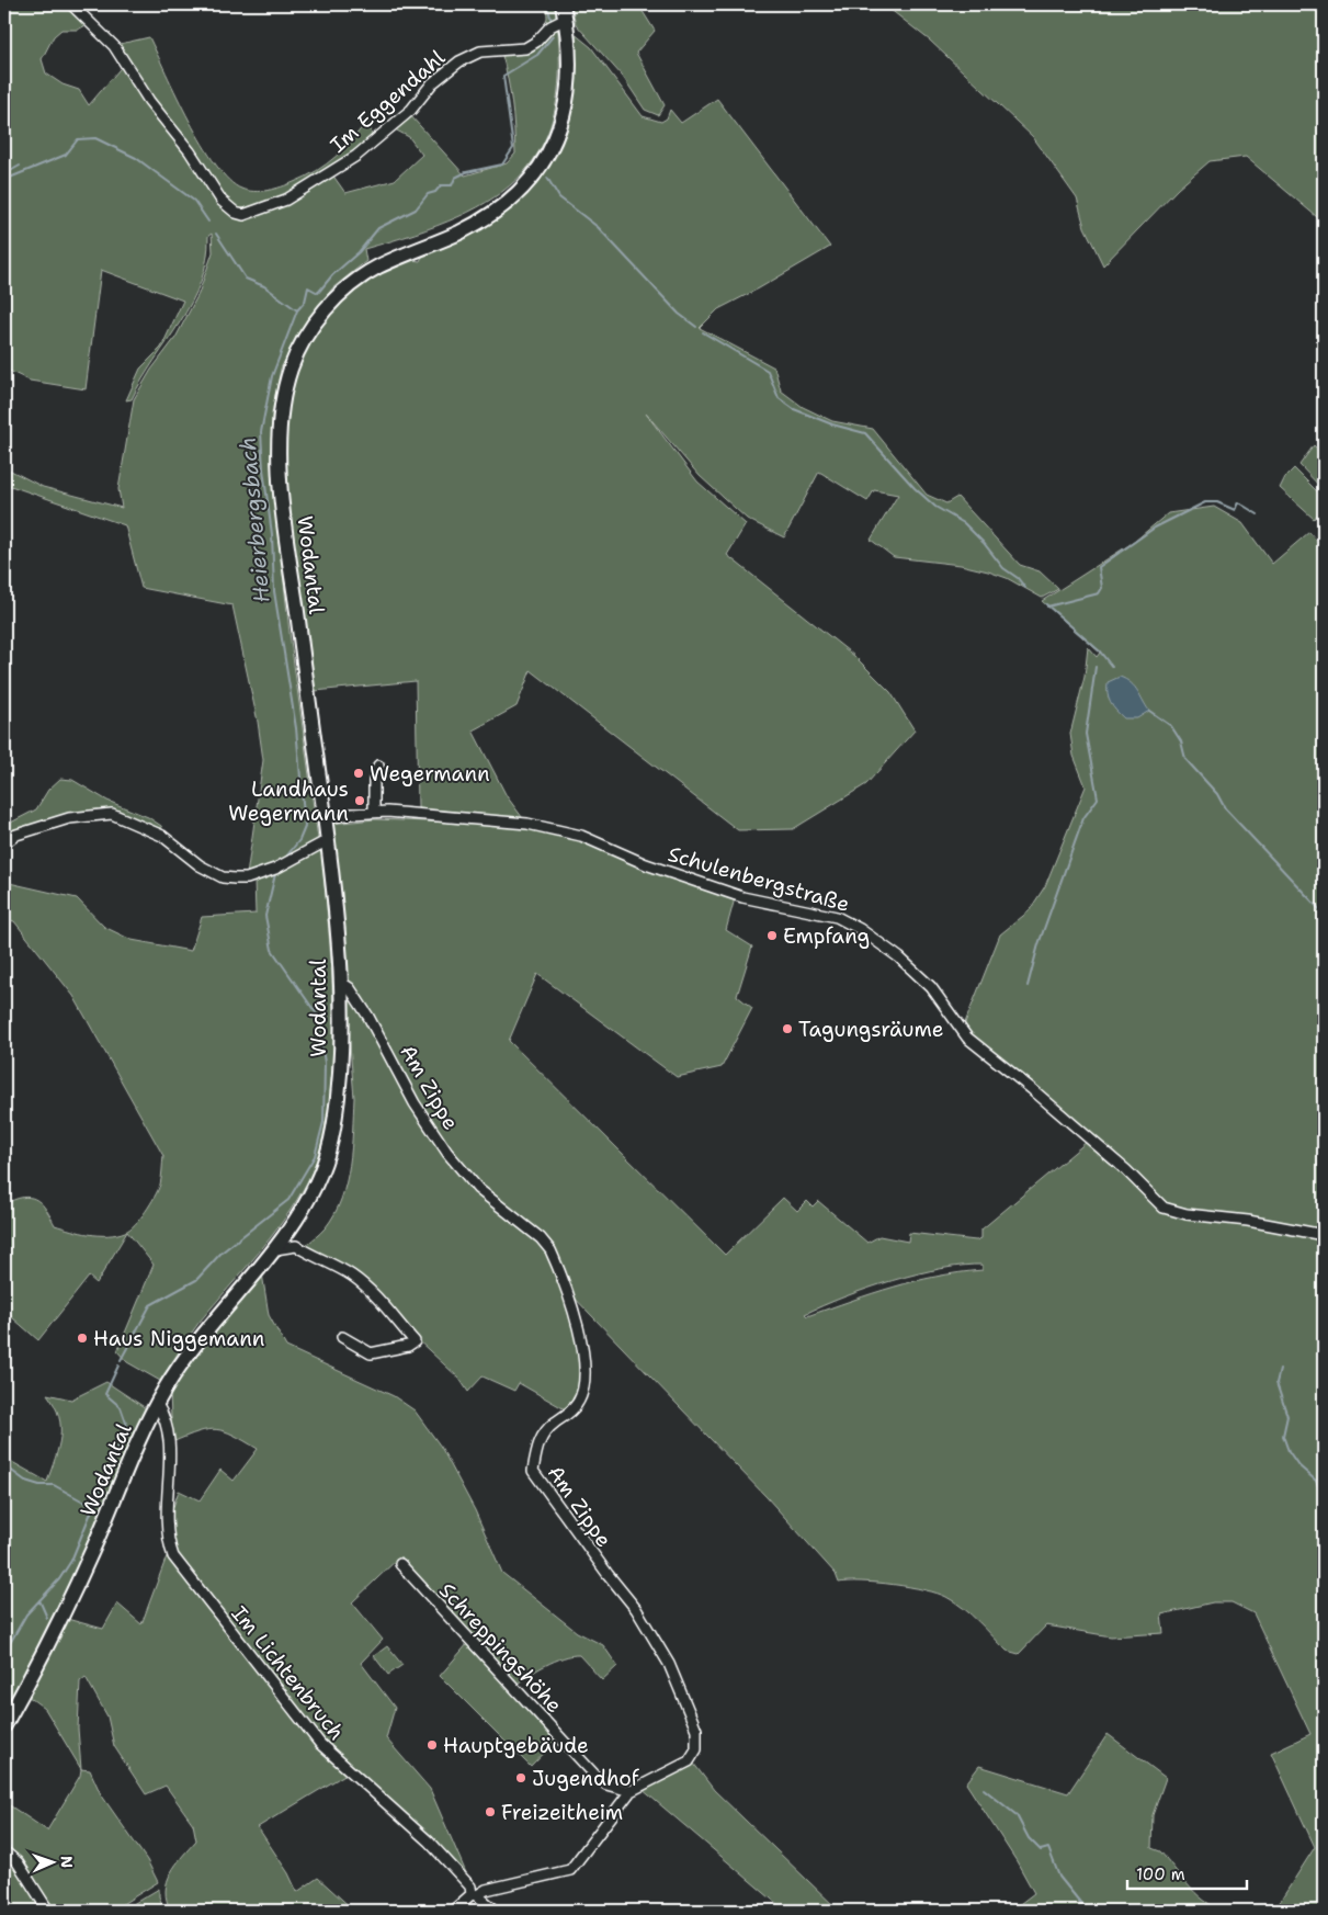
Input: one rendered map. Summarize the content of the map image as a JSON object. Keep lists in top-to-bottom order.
{
  "streets": {
    "main road": ["Wodantal"],
    "street": [
      "Im Eggendahl",
      "Schulenbergstraße",
      "Am Zippe",
      "Schreppingshöhe",
      "Im Lichtenbruch"
    ]
  },
  "crossings": [
    ["Im Eggendahl", "Wodantal"],
    ["Wodantal", "Schulenbergstraße"],
    ["Wodantal", "Am Zippe"],
    ["Wodantal", "Im Lichtenbruch"],
    ["Am Zippe", "Schreppingshöhe"],
    ["Am Zippe", "Im Lichtenbruch"]
  ],
  "water": ["Heierbergsbach"],
  "places": [
    "Wegermann",
    "Landhaus Wegermann",
    "Empfang",
    "Tagungsräume",
    "Haus Niggemann",
    "Hauptgebäude",
    "Jugendhof",
    "Freizeitheim"
  ],
  "scale_bar": "100 m",
  "north": "right"
}
